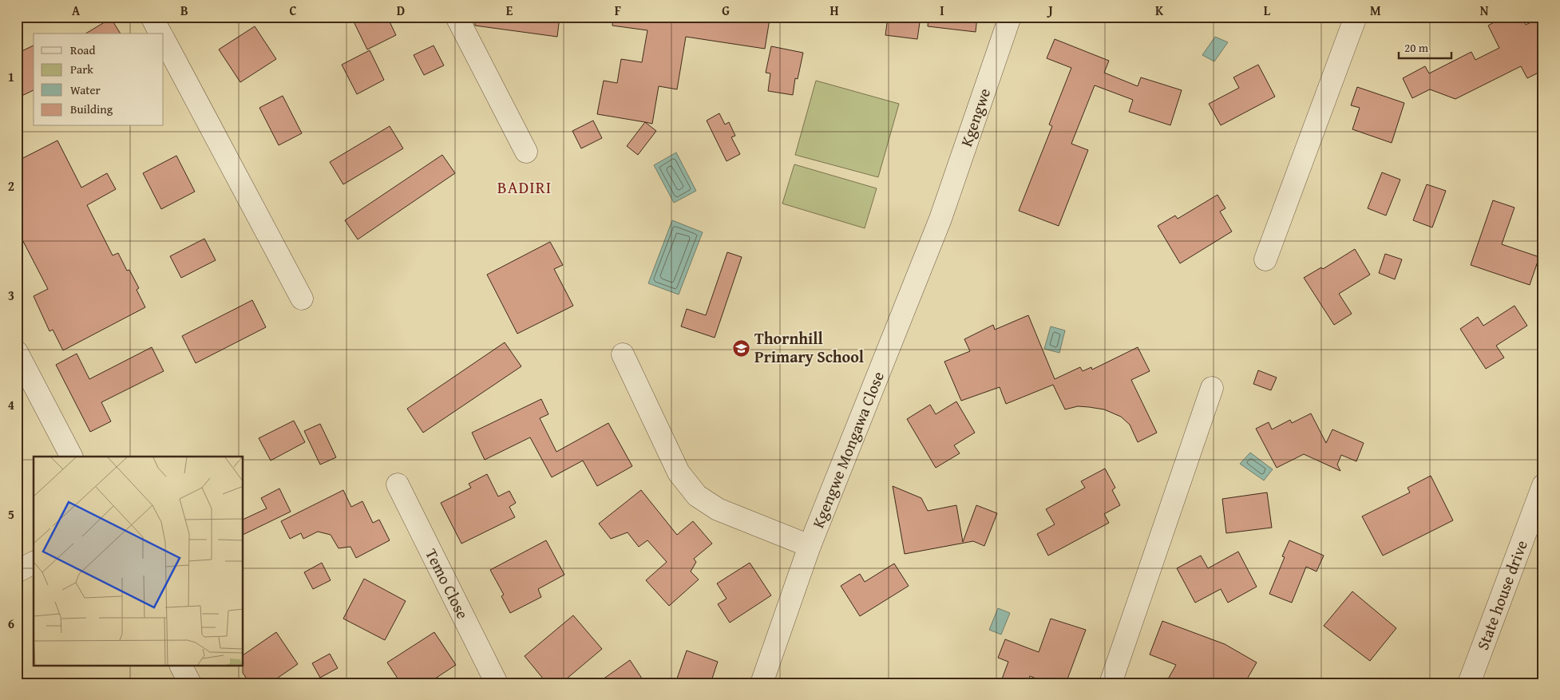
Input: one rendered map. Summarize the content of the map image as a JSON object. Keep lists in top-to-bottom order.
{
  "streets": {
    "street": [
      "Kgengwe",
      "Kgengwe Mongawa Close",
      "Temo Close",
      "State house drive"
    ]
  },
  "crossings": [
    ["Kgengwe", "Kgengwe Mongawa Close"]
  ],
  "districts": ["BADIRI"],
  "places": {
    "school or university": ["Thornhill Primary School"]
  },
  "legend": [
    "Road",
    "Park",
    "Water",
    "Building"
  ],
  "scale_bar": "20 m",
  "grid": {
    "columns": [
      "A",
      "B",
      "C",
      "D",
      "E",
      "F",
      "G",
      "H",
      "I",
      "J",
      "K",
      "L",
      "M",
      "N"
    ],
    "rows": [
      "1",
      "2",
      "3",
      "4",
      "5",
      "6"
    ]
  }
}
